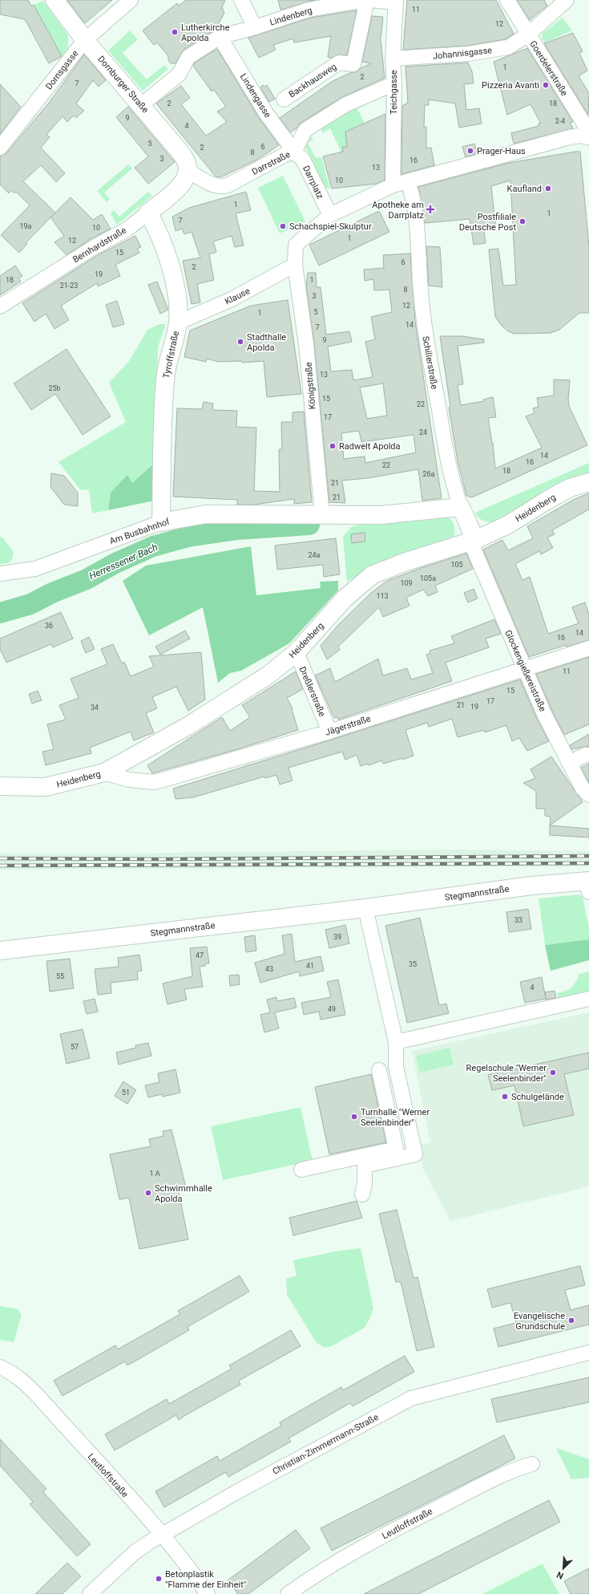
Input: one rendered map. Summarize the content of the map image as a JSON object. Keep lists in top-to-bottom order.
{
  "streets": {
    "main road": [
      "Dornburger Straße",
      "Bernhardstraße",
      "Tyroffstraße",
      "Schillerstraße",
      "Heidenberg",
      "Am Busbahnhof",
      "Stegmannstraße"
    ],
    "street": [
      "Lindenberg",
      "Johannisgasse",
      "Goerdelerstraße",
      "Dornsgasse",
      "Backhausweg",
      "Teichgasse",
      "Lindengasse",
      "Darrstraße",
      "Darrplatz",
      "Klause",
      "Königstraße",
      "Glockengießereistraße",
      "Dreßlerstraße",
      "Jägerstraße",
      "Christian-Zimmermann-Straße",
      "Leutloffstraße"
    ]
  },
  "crossings": [
    ["Lindenberg", "Backhausweg"],
    ["Lindenberg", "Dornburger Straße"],
    ["Lindenberg", "Lindengasse"],
    ["Johannisgasse", "Goerdelerstraße"],
    ["Johannisgasse", "Teichgasse"],
    ["Dornsgasse", "Dornburger Straße"],
    ["Dornburger Straße", "Darrstraße"],
    ["Dornburger Straße", "Bernhardstraße"],
    ["Teichgasse", "Darrstraße"],
    ["Lindengasse", "Darrstraße"],
    ["Lindengasse", "Darrplatz"],
    ["Darrstraße", "Darrplatz"],
    ["Darrstraße", "Bernhardstraße"],
    ["Bernhardstraße", "Tyroffstraße"],
    ["Klause", "Tyroffstraße"],
    ["Klause", "Königstraße"],
    ["Tyroffstraße", "Am Busbahnhof"],
    ["Schillerstraße", "Heidenberg"],
    ["Schillerstraße", "Glockengießereistraße"],
    ["Königstraße", "Am Busbahnhof"],
    ["Heidenberg", "Glockengießereistraße"],
    ["Heidenberg", "Dreßlerstraße"],
    ["Heidenberg", "Jägerstraße"],
    ["Glockengießereistraße", "Jägerstraße"],
    ["Dreßlerstraße", "Jägerstraße"],
    ["Christian-Zimmermann-Straße", "Leutloffstraße"]
  ],
  "water": ["Herressener Bach"],
  "places": {
    "other": [
      "Lutherkirche Apolda",
      "Pizzeria Avanti",
      "Prager-Haus",
      "Kaufland",
      "Postfiliale Deutsche Post",
      "Schachspiel-Skulptur",
      "Stadthalle Apolda",
      "Radwelt Apolda",
      "Regelschule \"Werner Seelenbinder\"",
      "Schulgelände",
      "Turnhalle \"Werner Seelenbinder\"",
      "Schwimmhalle Apolda",
      "Evangelische Grundschule",
      "Betonplastik \"Flamme der Einheit\""
    ],
    "health": ["Apotheke am Darrplatz"]
  },
  "house_numbers": [
    "11",
    "12",
    "1",
    "2",
    "7",
    "2",
    "18",
    "9",
    "2-4",
    "4",
    "5",
    "6",
    "2",
    "8",
    "3",
    "16",
    "13",
    "10",
    "1",
    "1",
    "7",
    "19a",
    "10",
    "1",
    "12",
    "15",
    "6",
    "2",
    "19",
    "18",
    "1",
    "21-23",
    "8",
    "3",
    "12",
    "5",
    "1",
    "14",
    "7",
    "9",
    "13",
    "25b",
    "15",
    "22",
    "17",
    "24",
    "14",
    "16",
    "22",
    "18",
    "26a",
    "21",
    "21",
    "24a",
    "105",
    "105a",
    "109",
    "113",
    "36",
    "14",
    "16",
    "11",
    "15",
    "17",
    "21",
    "19",
    "34",
    "33",
    "39",
    "47",
    "35",
    "41",
    "43",
    "55",
    "4",
    "49",
    "57",
    "51",
    "1 A"
  ],
  "north": "bottom left"
}
